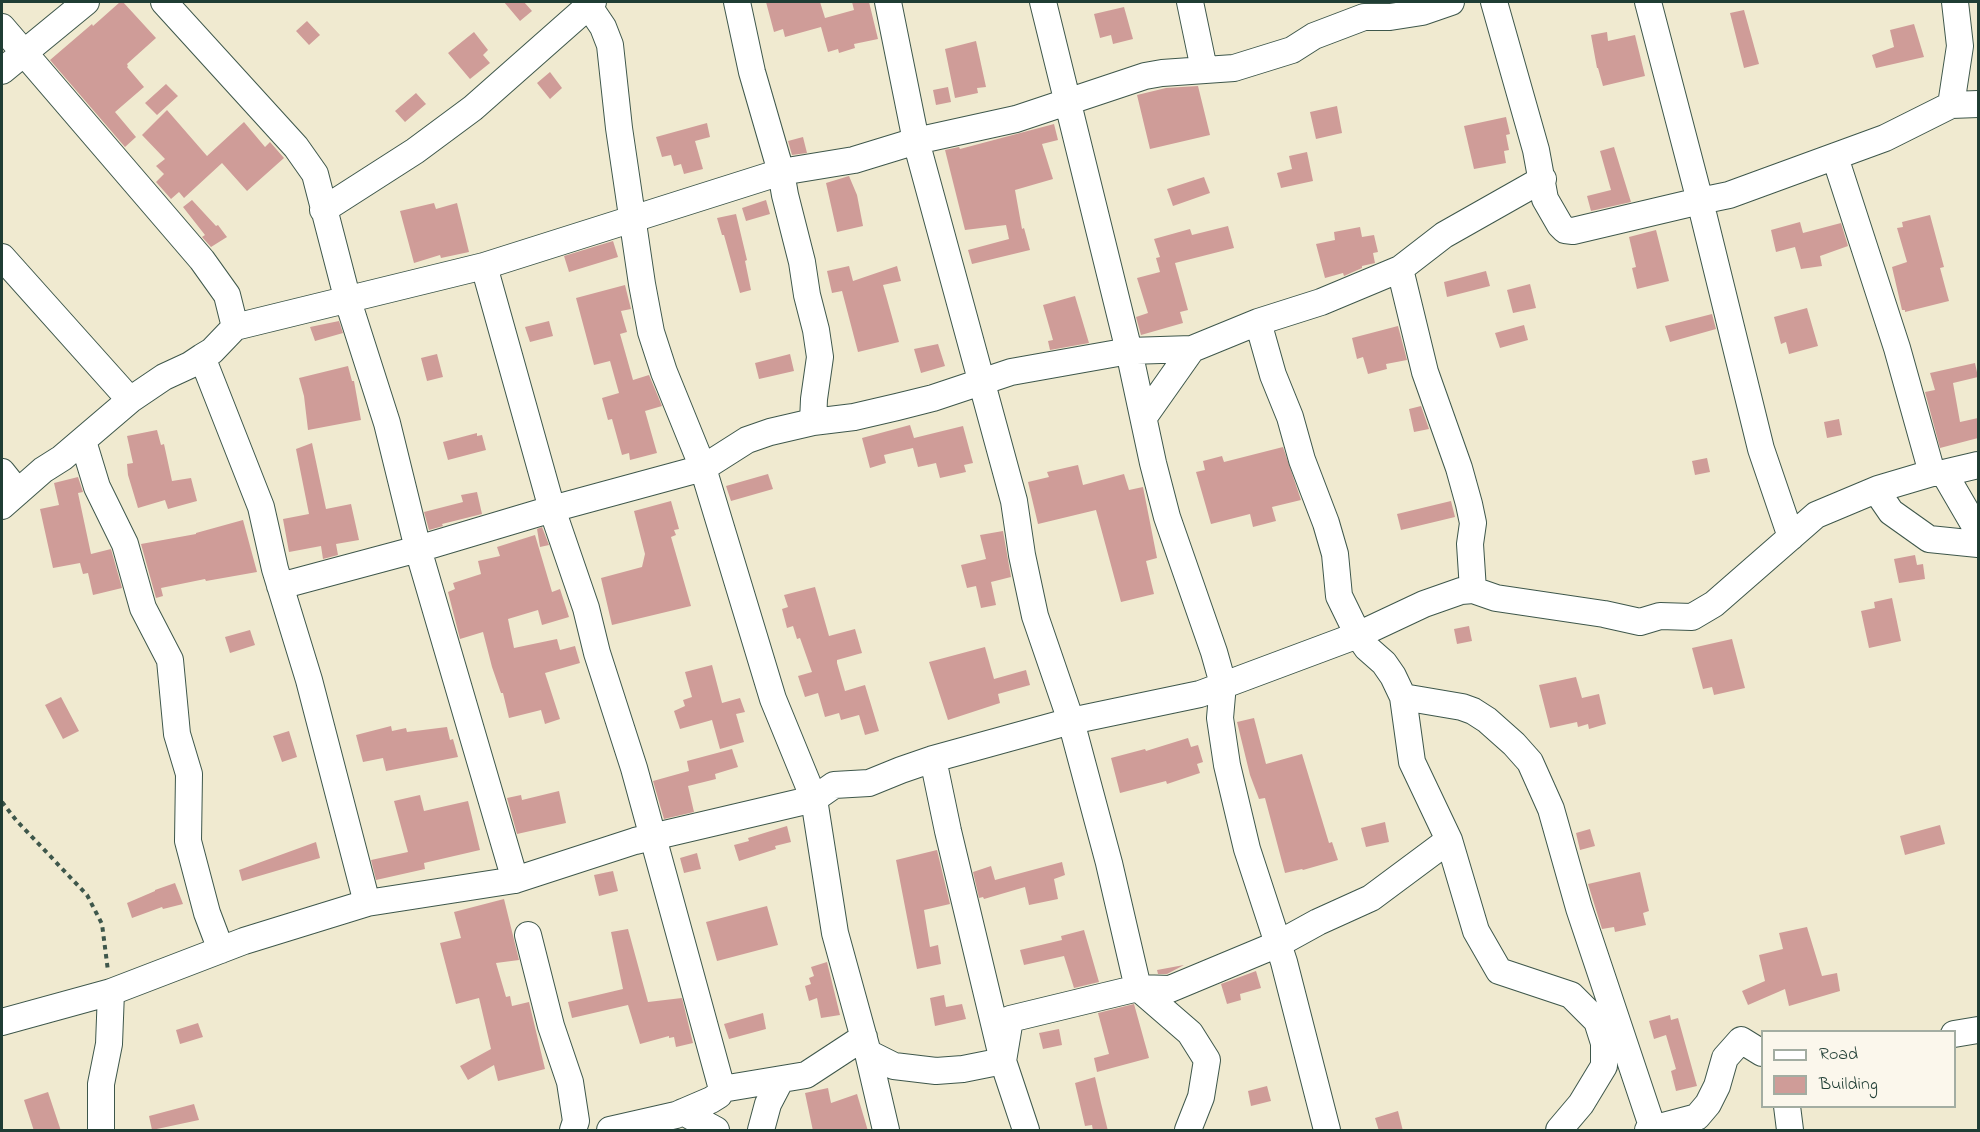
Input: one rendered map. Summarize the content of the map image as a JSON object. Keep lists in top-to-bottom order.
{
  "legend": ["Road", "Building"]
}
